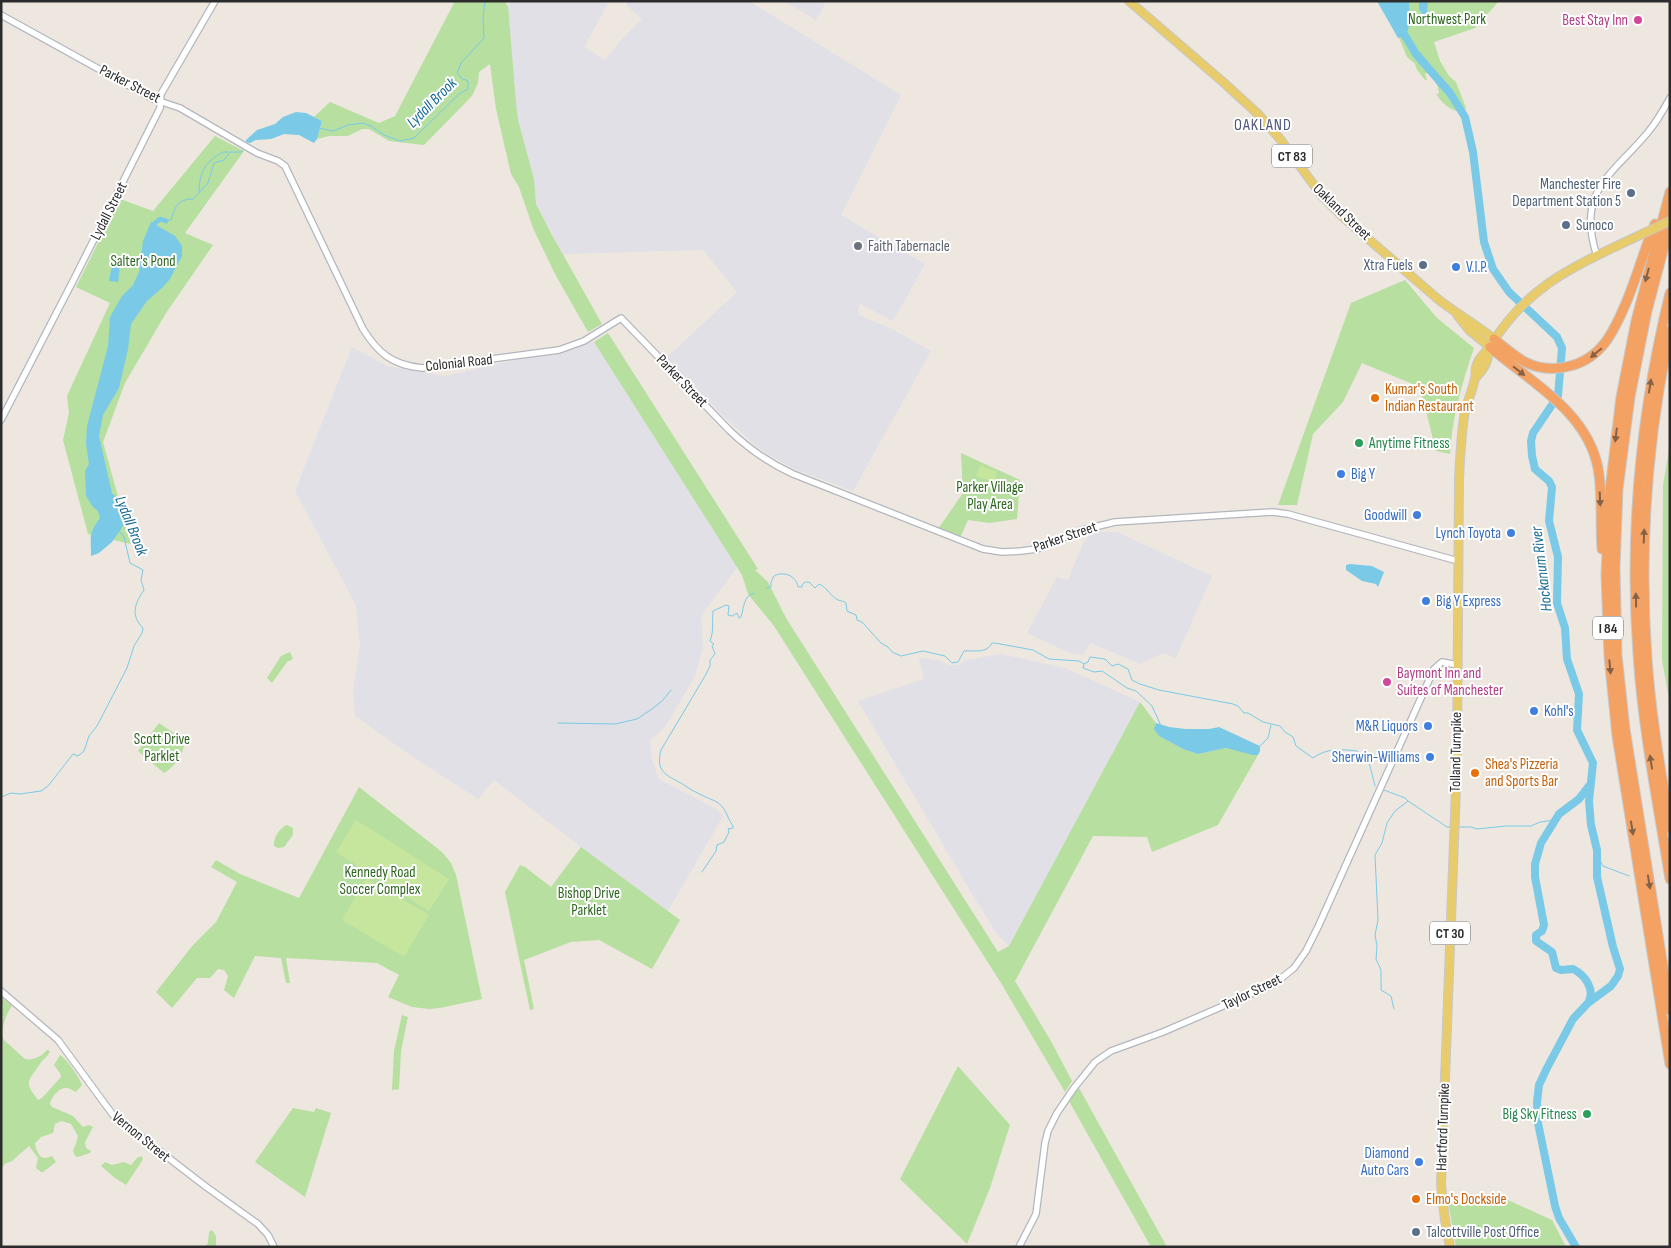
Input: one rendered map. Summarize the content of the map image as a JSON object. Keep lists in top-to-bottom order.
{
  "streets": {
    "highway": ["I 84"],
    "main road": [
      "CT 83",
      "Oakland Street",
      "Tolland Turnpike",
      "CT 30",
      "Hartford Turnpike"
    ],
    "street": [
      "Parker Street",
      "Lydall Street",
      "Colonial Road",
      "Taylor Street",
      "Vernon Street"
    ]
  },
  "crossings": [
    ["Parker Street", "Lydall Street"],
    ["Parker Street", "Colonial Road"],
    ["Parker Street", "Tolland Turnpike"],
    ["Oakland Street", "Tolland Turnpike"],
    ["Tolland Turnpike", "CT 30"],
    ["Tolland Turnpike", "Taylor Street"],
    ["Tolland Turnpike", "Hartford Turnpike"]
  ],
  "districts": ["OAKLAND"],
  "water": ["Lydall Brook", "Hockanum River"],
  "parks": [
    "Northwest Park",
    "Salter's Pond",
    "Parker Village Play Area",
    "Scott Drive Parklet",
    "Kennedy Road Soccer Complex",
    "Bishop Drive Parklet"
  ],
  "places": [
    "Best Stay Inn",
    "Manchester Fire Department Station 5",
    "Sunoco",
    "Faith Tabernacle",
    "Xtra Fuels",
    "V.I.P.",
    "Kumar's South Indian Restaurant",
    "Anytime Fitness",
    "Big Y",
    "Goodwill",
    "Lynch Toyota",
    "Big Y Express",
    "Baymont Inn and Suites of Manchester",
    "Kohl's",
    "M&R Liquors",
    "Sherwin-Williams",
    "Shea's Pizzeria and Sports Bar",
    "Big Sky Fitness",
    "Diamond Auto Cars",
    "Elmo's Dockside",
    "Talcottville Post Office"
  ]
}
